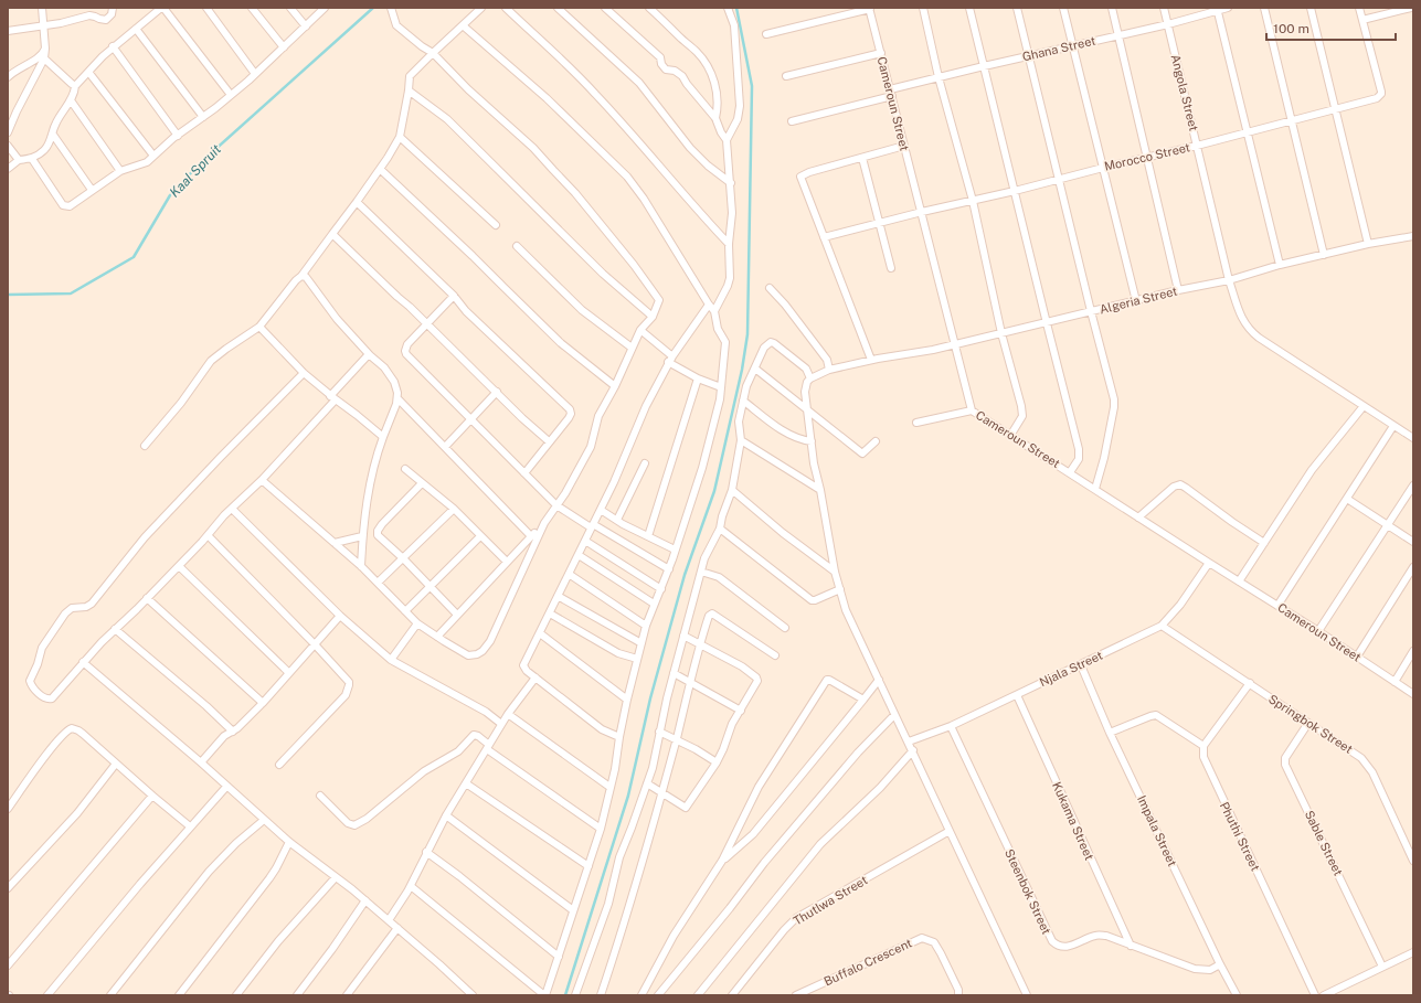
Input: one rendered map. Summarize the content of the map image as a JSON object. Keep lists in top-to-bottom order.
{
  "streets": {
    "street": [
      "Ghana Street",
      "Angola Street",
      "Cameroun Street",
      "Morocco Street",
      "Algeria Street",
      "Njala Street",
      "Springbok Street",
      "Kukama Street",
      "Impala Street",
      "Phuthi Street",
      "Sable Street",
      "Steenbok Street",
      "Thutlwa Street",
      "Buffalo Crescent"
    ]
  },
  "crossings": [
    ["Ghana Street", "Angola Street"],
    ["Ghana Street", "Cameroun Street"],
    ["Angola Street", "Morocco Street"],
    ["Angola Street", "Algeria Street"],
    ["Cameroun Street", "Morocco Street"],
    ["Cameroun Street", "Algeria Street"],
    ["Cameroun Street", "Njala Street"],
    ["Njala Street", "Springbok Street"],
    ["Njala Street", "Kukama Street"],
    ["Njala Street", "Impala Street"],
    ["Njala Street", "Steenbok Street"],
    ["Springbok Street", "Sable Street"],
    ["Kukama Street", "Steenbok Street"],
    ["Impala Street", "Steenbok Street"]
  ],
  "water": ["Kaal Spruit"],
  "scale_bar": "100 m"
}
